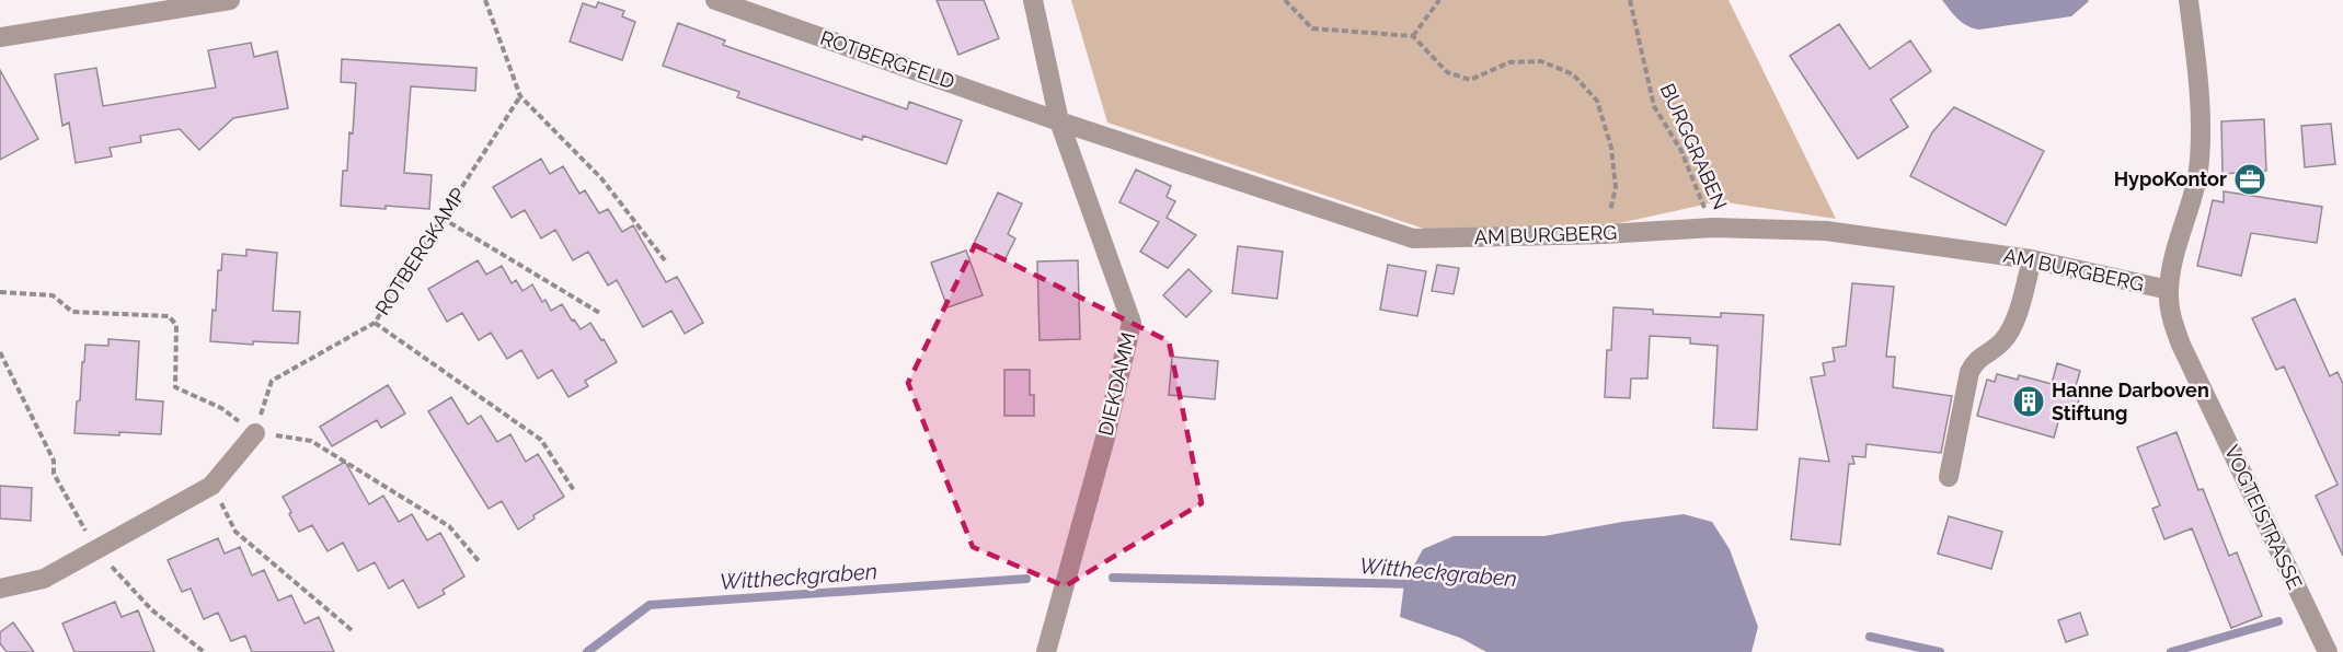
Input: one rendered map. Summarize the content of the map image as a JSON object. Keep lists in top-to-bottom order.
{
  "streets": {
    "street": [
      "ROTBERGFELD",
      "AM BURGBERG",
      "DIEKDAMM",
      "VOGTEISTRASSE"
    ],
    "path": ["BURGGRABEN", "ROTBERGKAMP"]
  },
  "crossings": [
    ["ROTBERGFELD", "AM BURGBERG"],
    ["ROTBERGFELD", "DIEKDAMM"],
    ["BURGGRABEN", "AM BURGBERG"],
    ["AM BURGBERG", "DIEKDAMM"],
    ["AM BURGBERG", "VOGTEISTRASSE"]
  ],
  "water": ["Wittheckgraben"],
  "places": {
    "office": ["HypoKontor"],
    "building": ["Hanne Darboven Stiftung"]
  }
}
